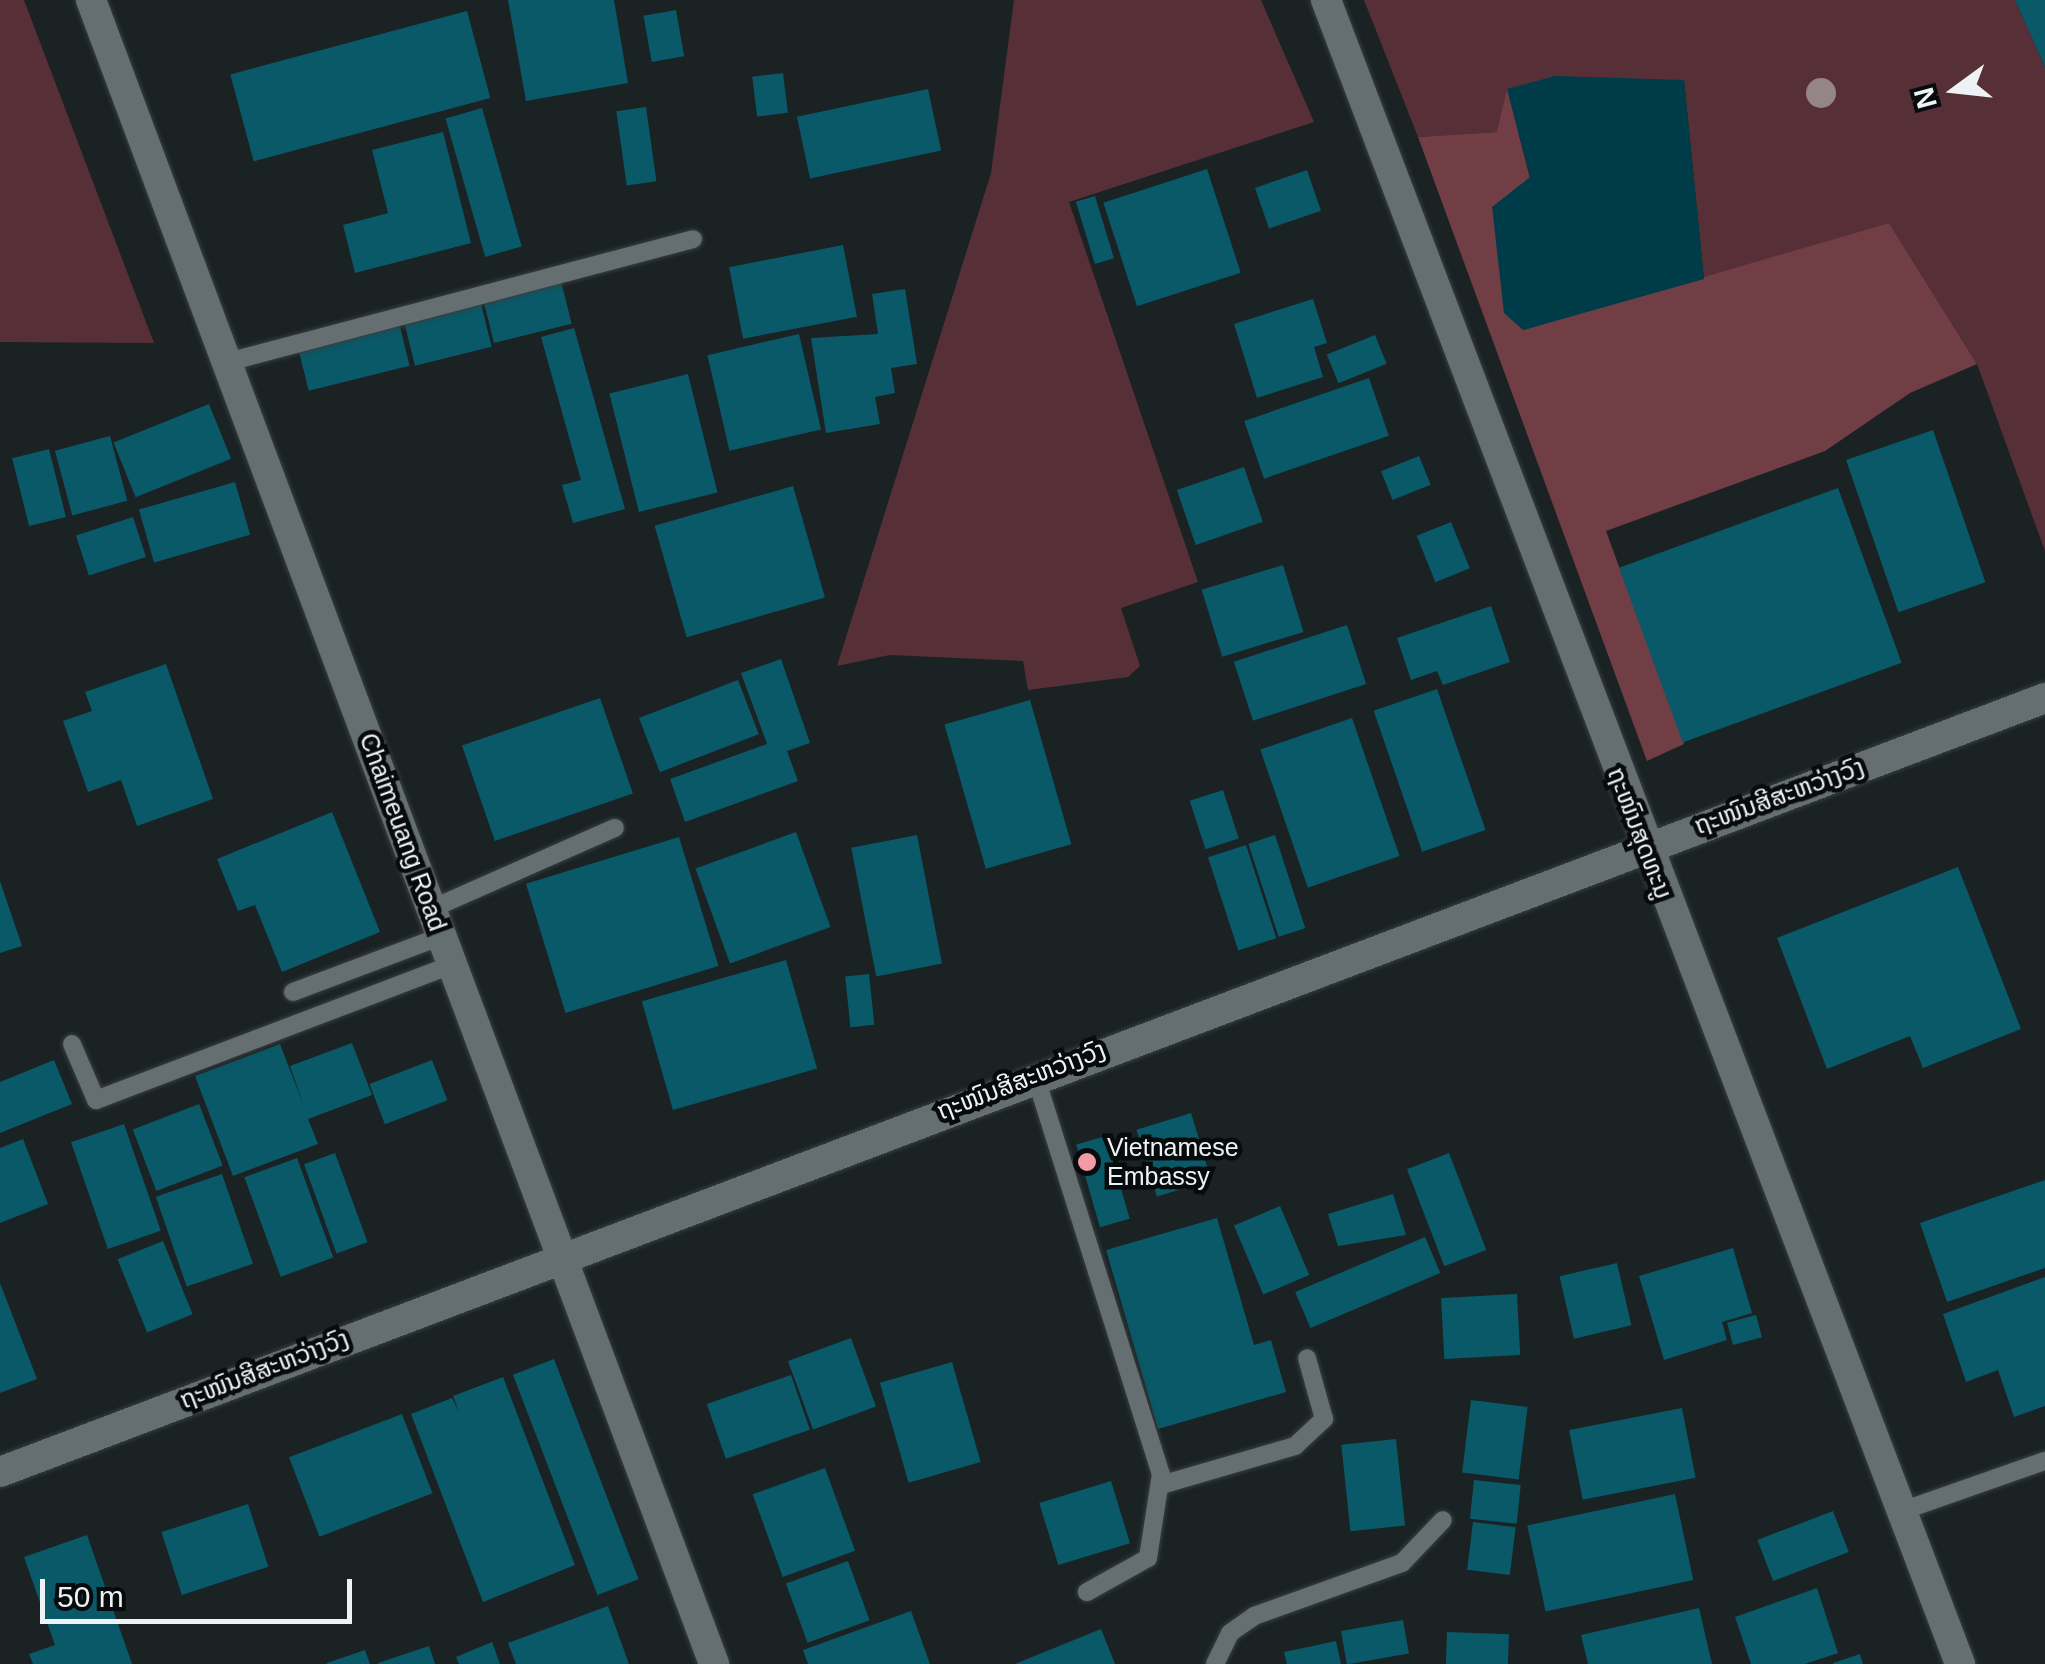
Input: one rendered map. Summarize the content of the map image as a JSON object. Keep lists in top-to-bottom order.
{
  "streets": {
    "street": ["ຖະໜົນສີສະຫວ່າງວົງ", "Chaimeuang Road", "ຖະໜົນສຸດທະນູ"]
  },
  "crossings": [
    ["ຖະໜົນສີສະຫວ່າງວົງ", "Chaimeuang Road"],
    ["ຖະໜົນສີສະຫວ່າງວົງ", "ຖະໜົນສຸດທະນູ"]
  ],
  "places": ["Vietnamese Embassy"],
  "scale_bar": "50 m",
  "north": "left"
}
